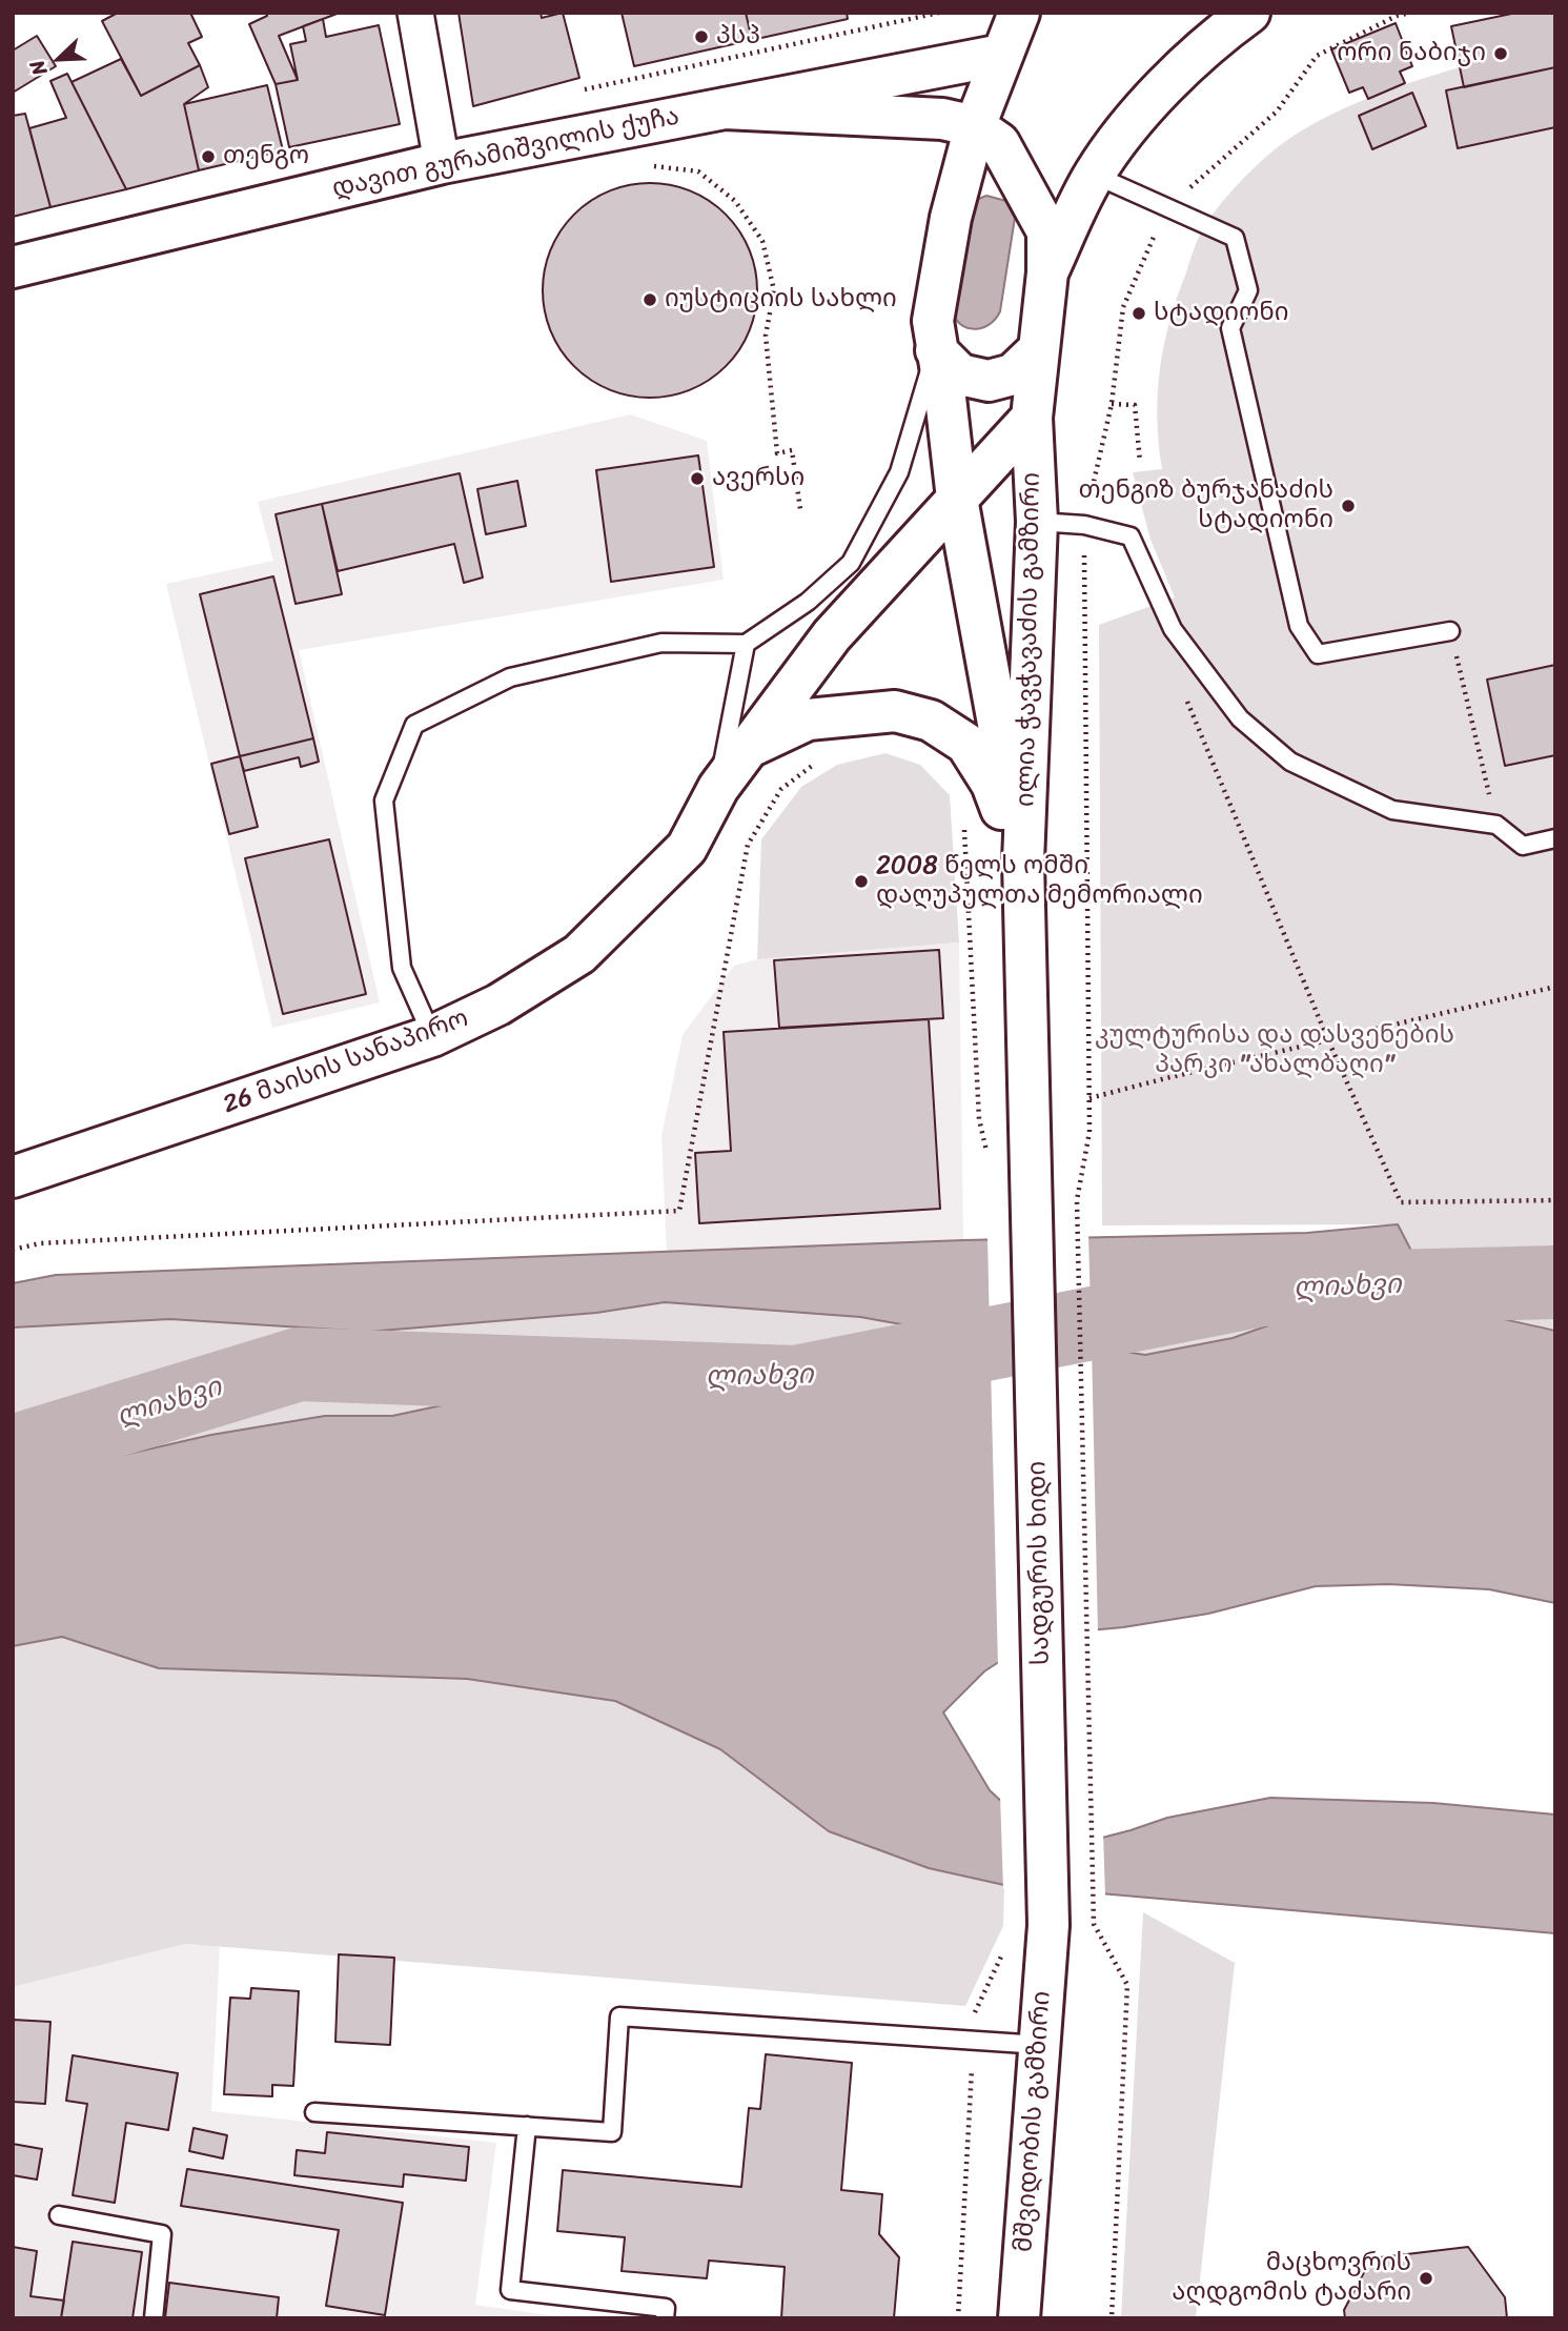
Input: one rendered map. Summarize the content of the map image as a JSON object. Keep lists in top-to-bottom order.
{
  "streets": {
    "main road": [
      "დავით გურამიშვილის ქუჩა",
      "ილია ჭავჭავაძის გამზირი",
      "26 მაისის სანაპირო",
      "სადგურის ხიდი",
      "მშვიდობის გამზირი"
    ]
  },
  "crossings": [
    ["დავით გურამიშვილის ქუჩა", "ილია ჭავჭავაძის გამზირი"],
    ["ილია ჭავჭავაძის გამზირი", "26 მაისის სანაპირო"],
    ["ილია ჭავჭავაძის გამზირი", "სადგურის ხიდი"],
    ["სადგურის ხიდი", "მშვიდობის გამზირი"]
  ],
  "water": ["ლიახვი"],
  "parks": ["კულტურისა და დასვენების პარკი \"ახალბაღი\""],
  "places": [
    "პსპ",
    "ორი ნაბიჯი",
    "თენგო",
    "იუსტიციის სახლი",
    "სტადიონი",
    "ავერსი",
    "თენგიზ ბურჯანაძის სტადიონი",
    "2008 წელს ომში დაღუპულთა მემორიალი",
    "მაცხოვრის აღდგომის ტაძარი"
  ],
  "north": "bottom left"
}
